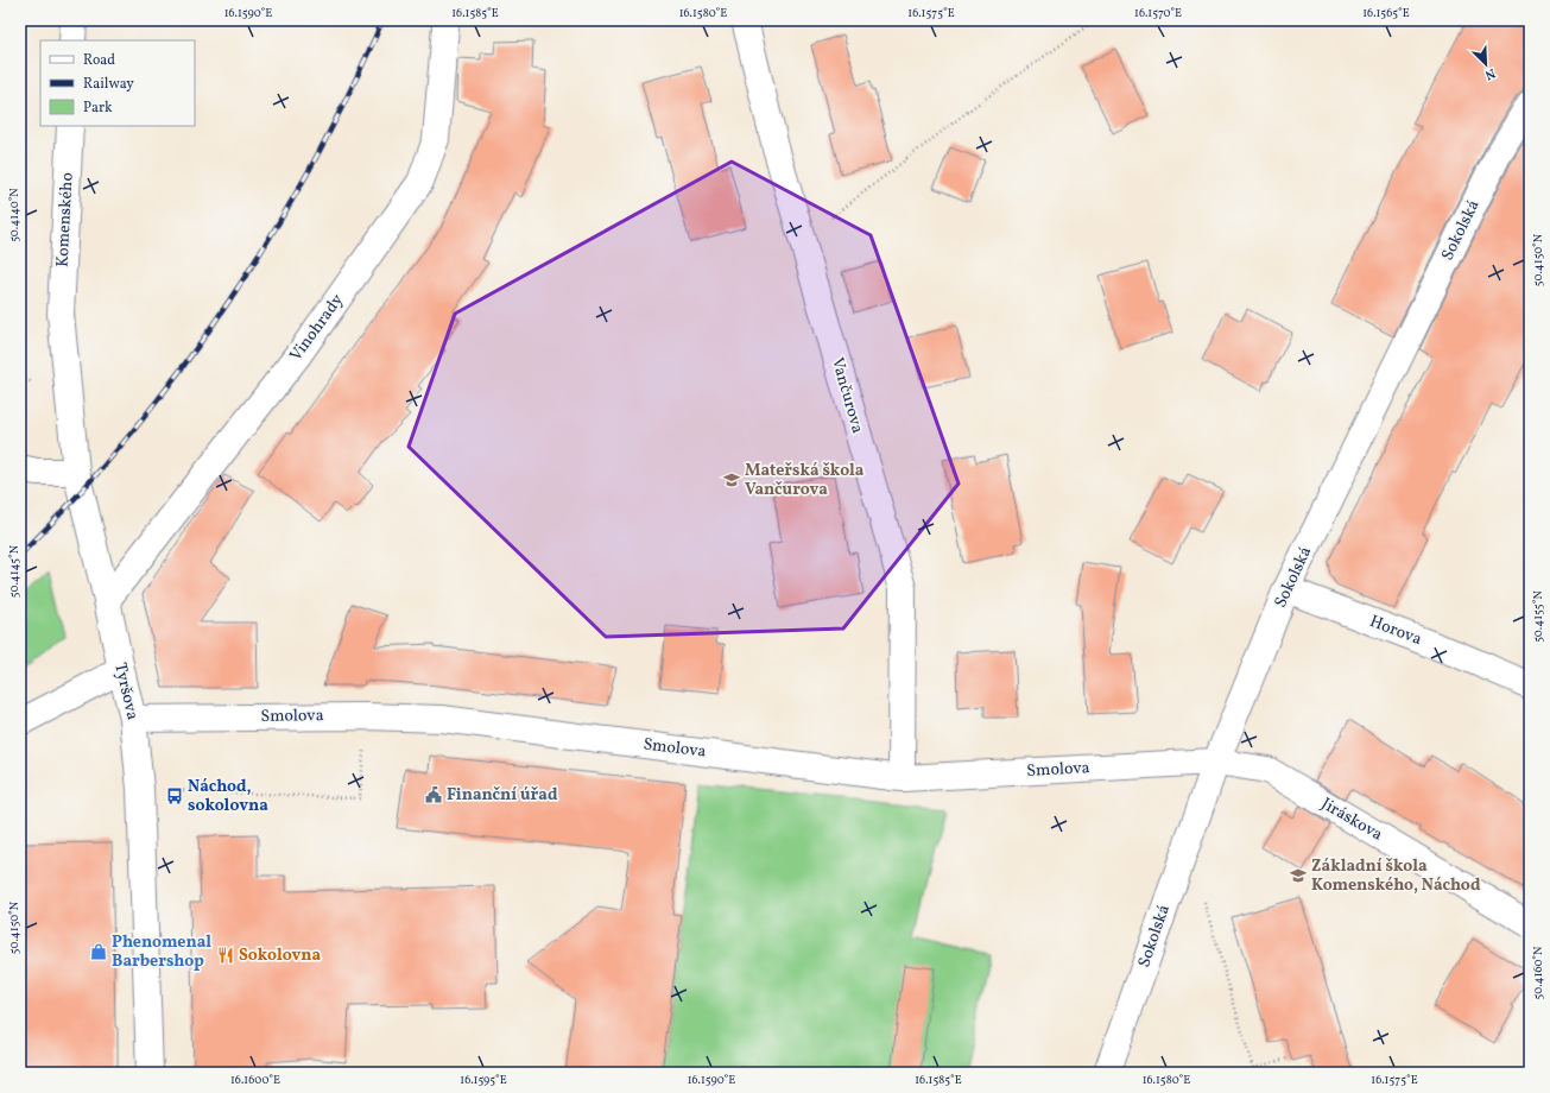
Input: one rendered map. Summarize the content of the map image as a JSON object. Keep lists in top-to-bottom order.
{
  "streets": {
    "street": [
      "Komenského",
      "Sokolská",
      "Vinohrady",
      "Vančurova",
      "Horova",
      "Tyršova",
      "Smolova",
      "Jiráskova"
    ]
  },
  "crossings": [
    ["Komenského", "Tyršova"],
    ["Sokolská", "Horova"],
    ["Sokolská", "Smolova"],
    ["Sokolská", "Jiráskova"],
    ["Vinohrady", "Tyršova"],
    ["Vančurova", "Smolova"],
    ["Tyršova", "Smolova"],
    ["Smolova", "Jiráskova"]
  ],
  "places": {
    "school or university": ["Mateřská škola Vančurova", "Základní škola Komenského, Náchod"],
    "public building": ["Finanční úřad"],
    "bus stop": ["Náchod, sokolovna"],
    "shop": ["Phenomenal Barbershop"],
    "restaurant": ["Sokolovna"]
  },
  "legend": ["Road", "Railway", "Park"],
  "north": "bottom right",
  "coordinates": [
    "16.1590°E",
    "16.1585°E",
    "16.1580°E",
    "16.1575°E",
    "16.1570°E",
    "16.1565°E",
    "50.4140°N",
    "50.4150°N",
    "50.4145°N",
    "50.4155°N",
    "50.4160°N",
    "16.1600°E",
    "16.1595°E"
  ]
}
